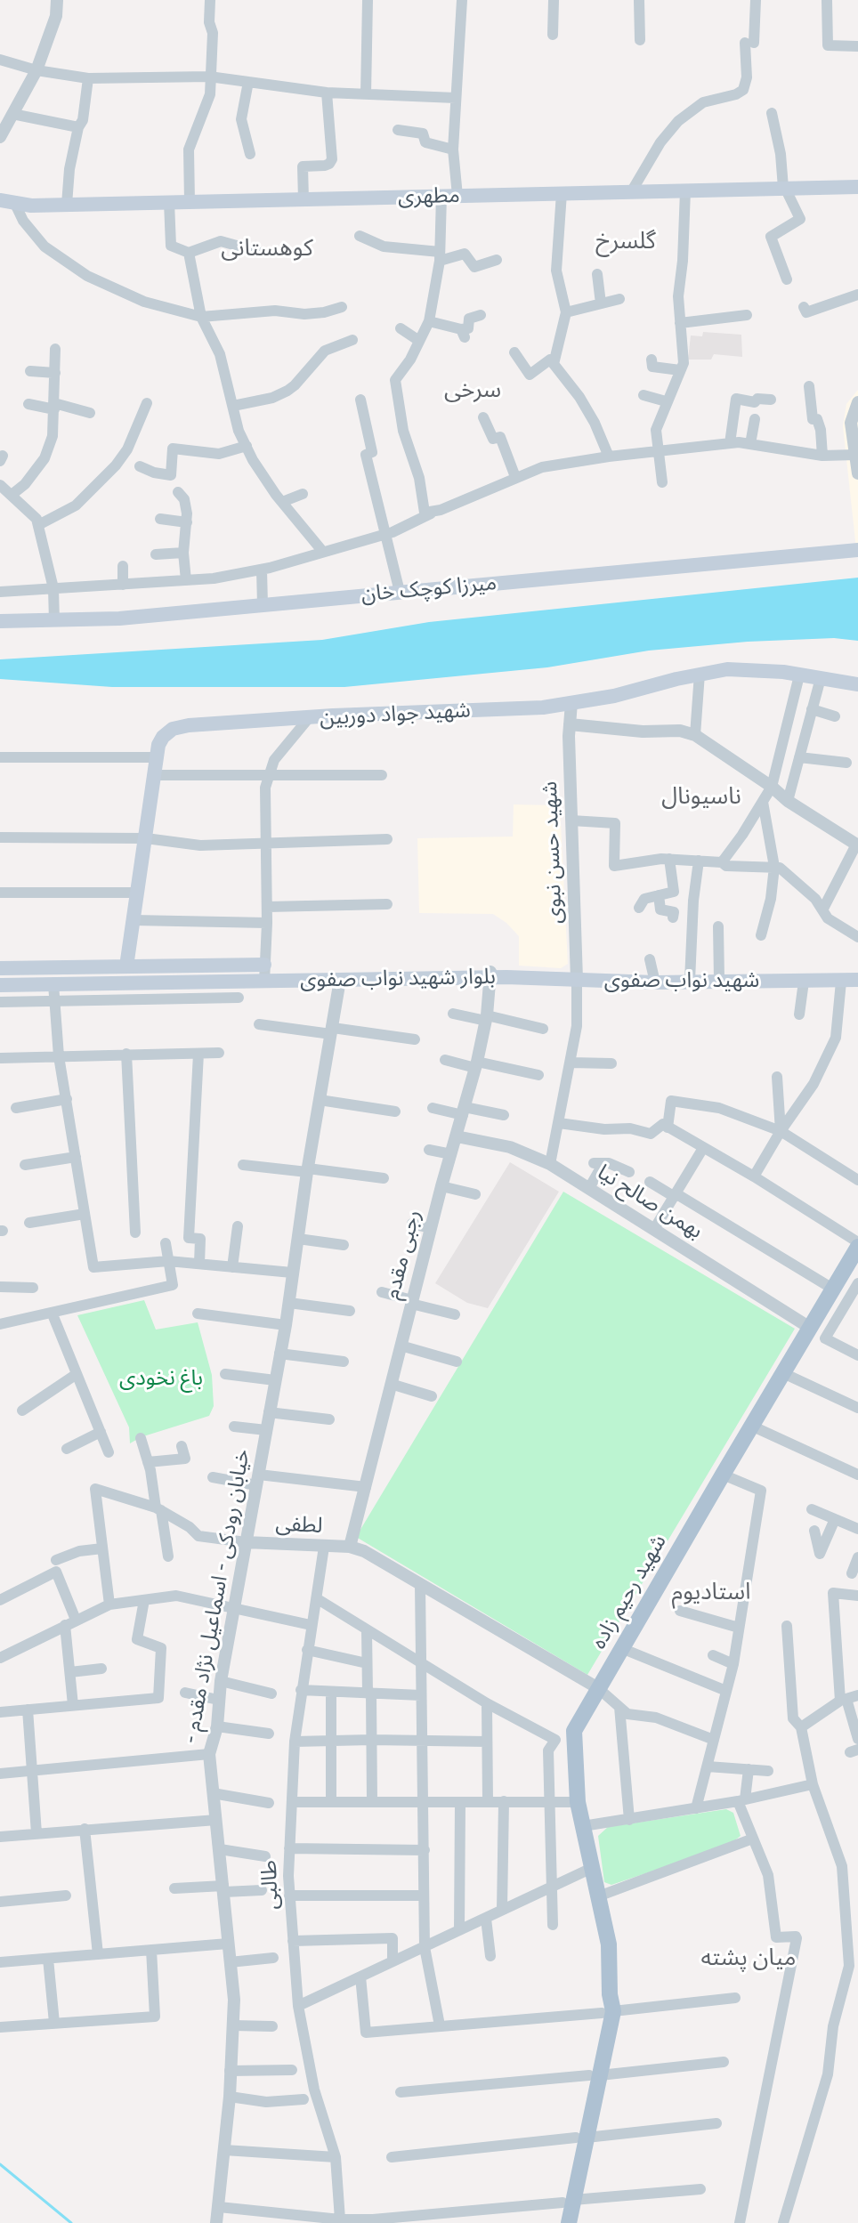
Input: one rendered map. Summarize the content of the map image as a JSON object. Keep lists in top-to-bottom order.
{
  "streets": {
    "main road": [
      "مطهری",
      "میرزا کوچک خان",
      "شهید جواد دوربین",
      "بلوار شهید نواب صفوی",
      "شهید نواب صفوی",
      "شهید رحیم زاده"
    ],
    "street": [
      "شهید حسن نبوی",
      "بهمن صالح نیا",
      "رجبی مقدم",
      "لطفی",
      "- خیابان رودکی - اسماعیل نژاد مقدم",
      "طالبی"
    ]
  },
  "crossings": [
    ["شهید جواد دوربین", "شهید حسن نبوی"],
    ["شهید حسن نبوی", "شهید نواب صفوی"],
    ["بلوار شهید نواب صفوی", "شهید نواب صفوی"],
    ["بلوار شهید نواب صفوی", "رجبی مقدم"],
    ["بلوار شهید نواب صفوی", "- خیابان رودکی - اسماعیل نژاد مقدم"],
    ["بهمن صالح نیا", "رجبی مقدم"],
    ["بهمن صالح نیا", "شهید رحیم زاده"],
    ["رجبی مقدم", "لطفی"],
    ["لطفی", "- خیابان رودکی - اسماعیل نژاد مقدم"],
    ["لطفی", "طالبی"]
  ],
  "districts": [
    "گلسرخ",
    "کوهستانی",
    "سرخی",
    "ناسیونال",
    "استادیوم",
    "میان پشته"
  ],
  "parks": ["باغ نخودی"]
}
